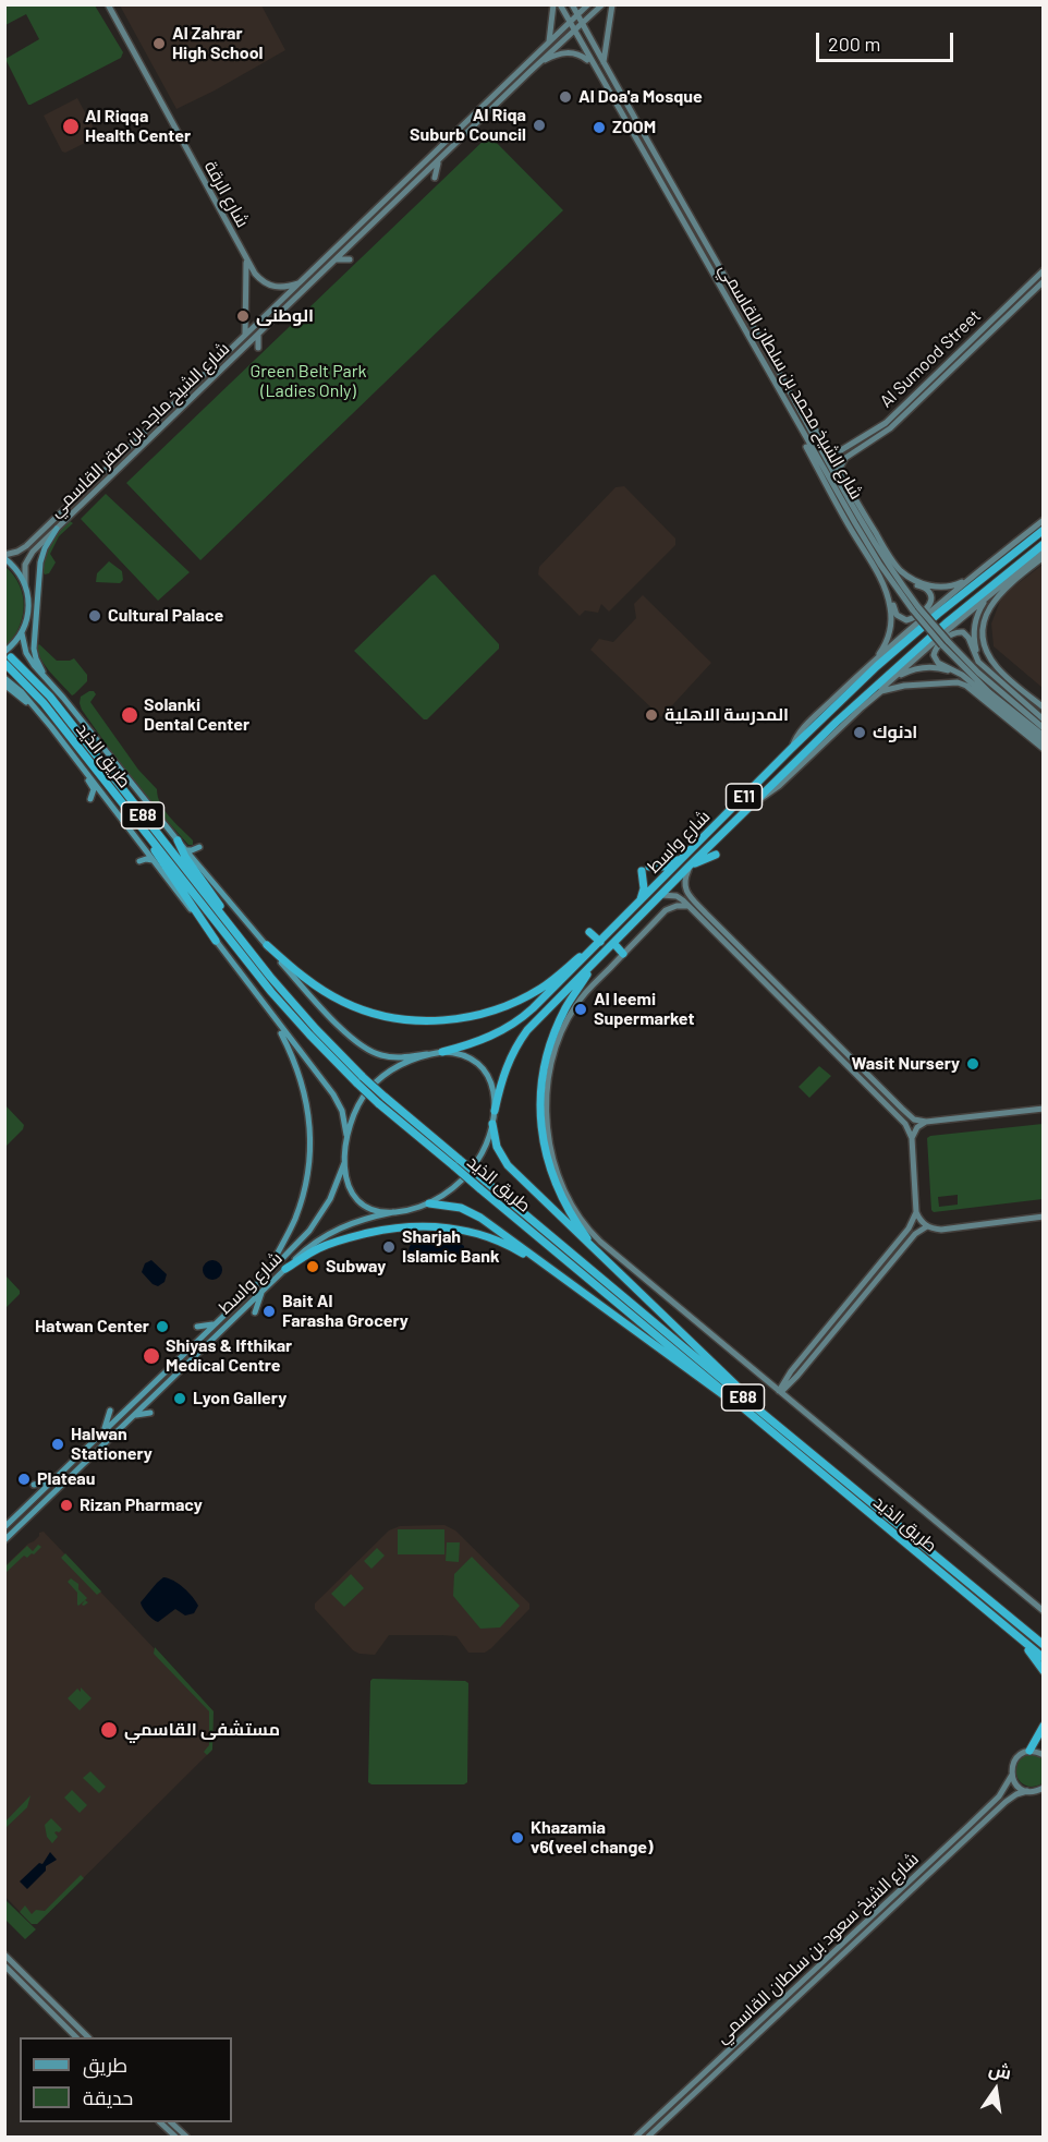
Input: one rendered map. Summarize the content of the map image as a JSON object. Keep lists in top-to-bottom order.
{
  "streets": {
    "highway": [
      "طريق الذيد",
      "E11",
      "E88",
      "شارع واسط"
    ],
    "street": [
      "شارع الرقة",
      "Al Sumood Street",
      "شارع الشيخ محمد بن سلطان القاسمي",
      "شارع الشيخ ماجد بن صقر القاسمي",
      "شارع الشيخ سعود بن سلطان القاسمي"
    ]
  },
  "crossings": [
    ["شارع الرقة", "شارع الشيخ ماجد بن صقر القاسمي"],
    ["شارع الشيخ محمد بن سلطان القاسمي", "شارع الشيخ ماجد بن صقر القاسمي"]
  ],
  "parks": ["Green Belt Park (Ladies Only)"],
  "places": [
    "Al Zahrar High School",
    "Al Doa'a Mosque",
    "Al Riqa Suburb Council",
    "Al Riqqa Health Center",
    "ZOOM",
    "الوطنی",
    "Cultural Palace",
    "Solanki Dental Center",
    "المدرسة الاهلية",
    "ادنوك",
    "Al Ieemi Supermarket",
    "Wasit Nursery",
    "Sharjah Islamic Bank",
    "Subway",
    "Bait Al Farasha Grocery",
    "Hatwan Center",
    "Shiyas & Ifthikar Medical Centre",
    "Lyon Gallery",
    "Halwan Stationery",
    "Plateau",
    "Rizan Pharmacy",
    "مستشفى القاسمي",
    "Khazamia v6(veel change)"
  ],
  "legend": ["طريق", "حديقة"],
  "scale_bar": "200 m",
  "north": "top"
}
